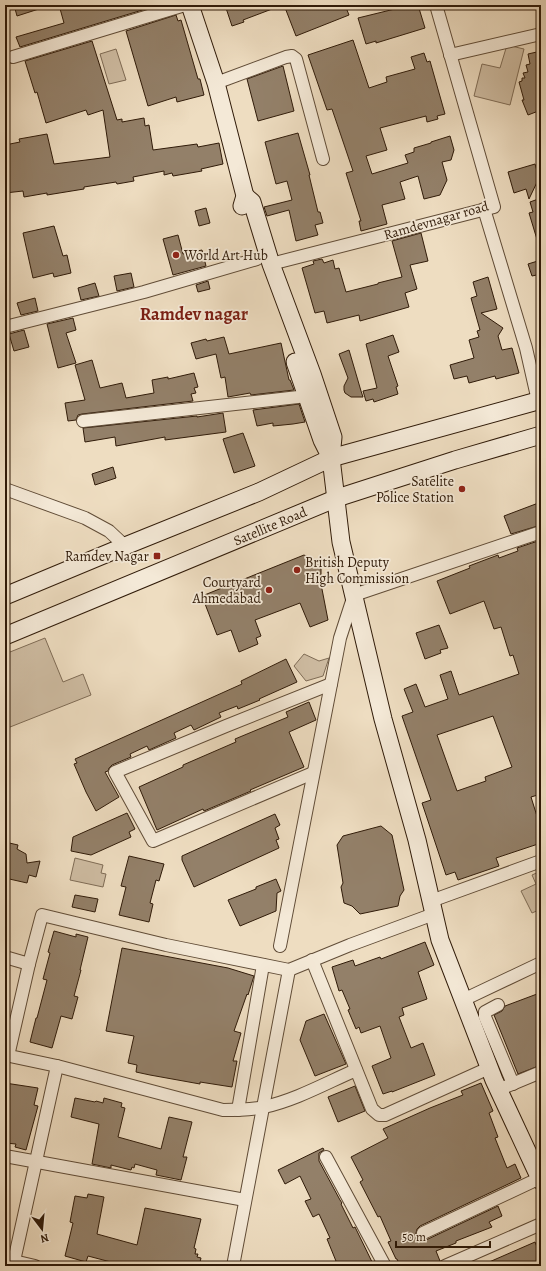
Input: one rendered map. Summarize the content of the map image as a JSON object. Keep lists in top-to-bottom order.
{
  "streets": {
    "street": ["Ramdevnagar road", "Satellite Road"]
  },
  "districts": ["Ramdev nagar"],
  "places": {
    "other": [
      "World Art Hub",
      "Satelite Police Station",
      "British Deputy High Commission",
      "Courtyard Ahmedabad"
    ],
    "transit": ["Ramdev Nagar"]
  },
  "scale_bar": "50 m",
  "north": "bottom"
}
